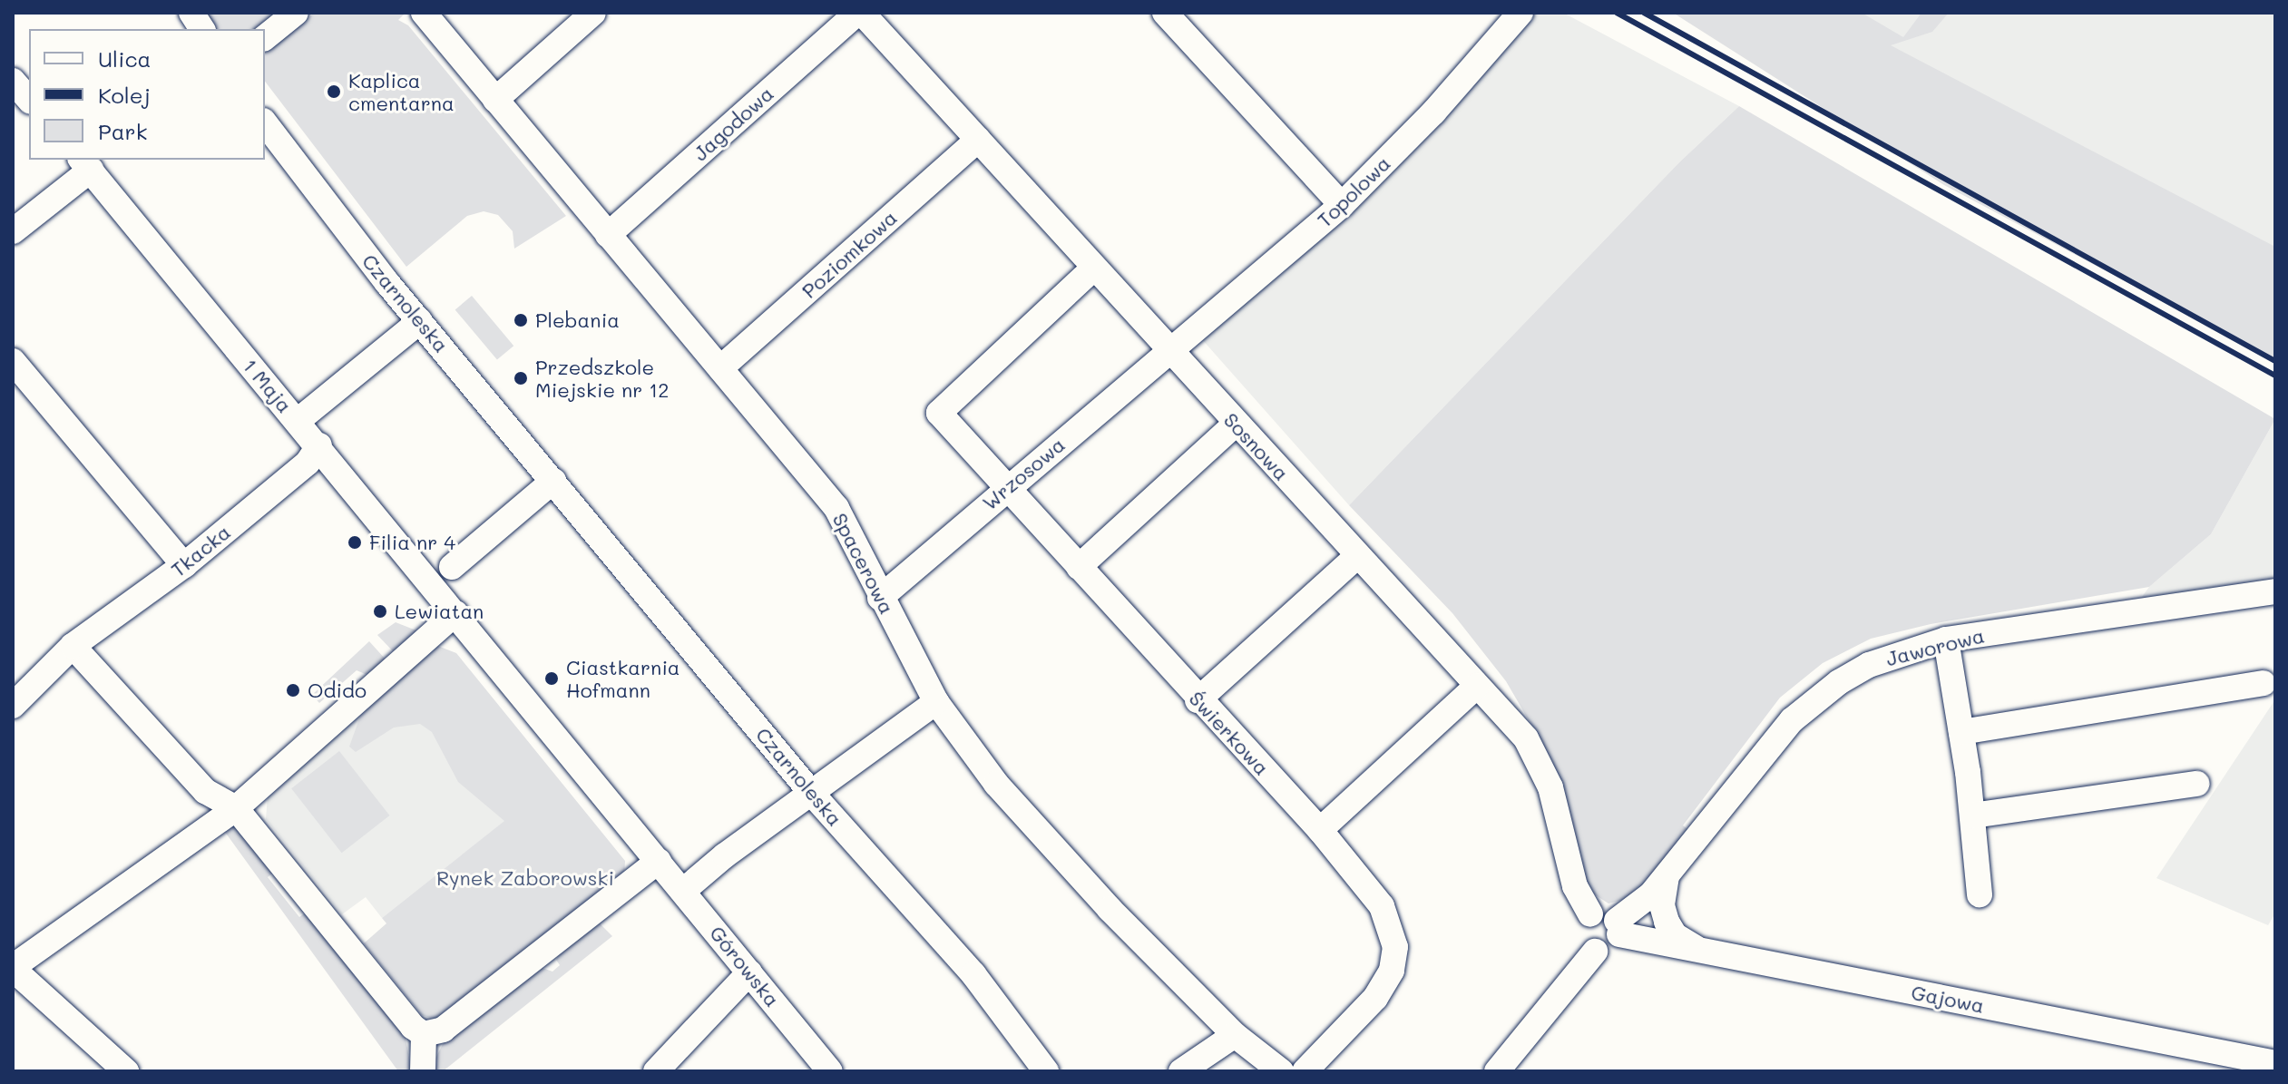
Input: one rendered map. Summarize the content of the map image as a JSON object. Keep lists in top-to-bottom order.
{
  "streets": {
    "street": [
      "Jagodowa",
      "Topolowa",
      "Poziomkowa",
      "Czarnoleska",
      "1 Maja",
      "Sosnowa",
      "Wrzosowa",
      "Tkacka",
      "Spacerowa",
      "Jaworowa",
      "Świerkowa",
      "Górowska",
      "Gajowa"
    ]
  },
  "crossings": [
    ["Jagodowa", "Sosnowa"],
    ["Jagodowa", "Spacerowa"],
    ["Topolowa", "Sosnowa"],
    ["Topolowa", "Wrzosowa"],
    ["Poziomkowa", "Sosnowa"],
    ["Poziomkowa", "Spacerowa"],
    ["1 Maja", "Tkacka"],
    ["Sosnowa", "Wrzosowa"],
    ["Sosnowa", "Jaworowa"],
    ["Sosnowa", "Świerkowa"],
    ["Sosnowa", "Gajowa"],
    ["Wrzosowa", "Spacerowa"],
    ["Wrzosowa", "Świerkowa"],
    ["Jaworowa", "Gajowa"]
  ],
  "parks": ["Rynek Zaborowski"],
  "places": [
    "Kaplica cmentarna",
    "Plebania",
    "Przedszkole Miejskie nr 12",
    "Filia nr 4",
    "Lewiatan",
    "Ciastkarnia Hofmann",
    "Odido"
  ],
  "legend": ["Ulica", "Kolej", "Park"]
}
